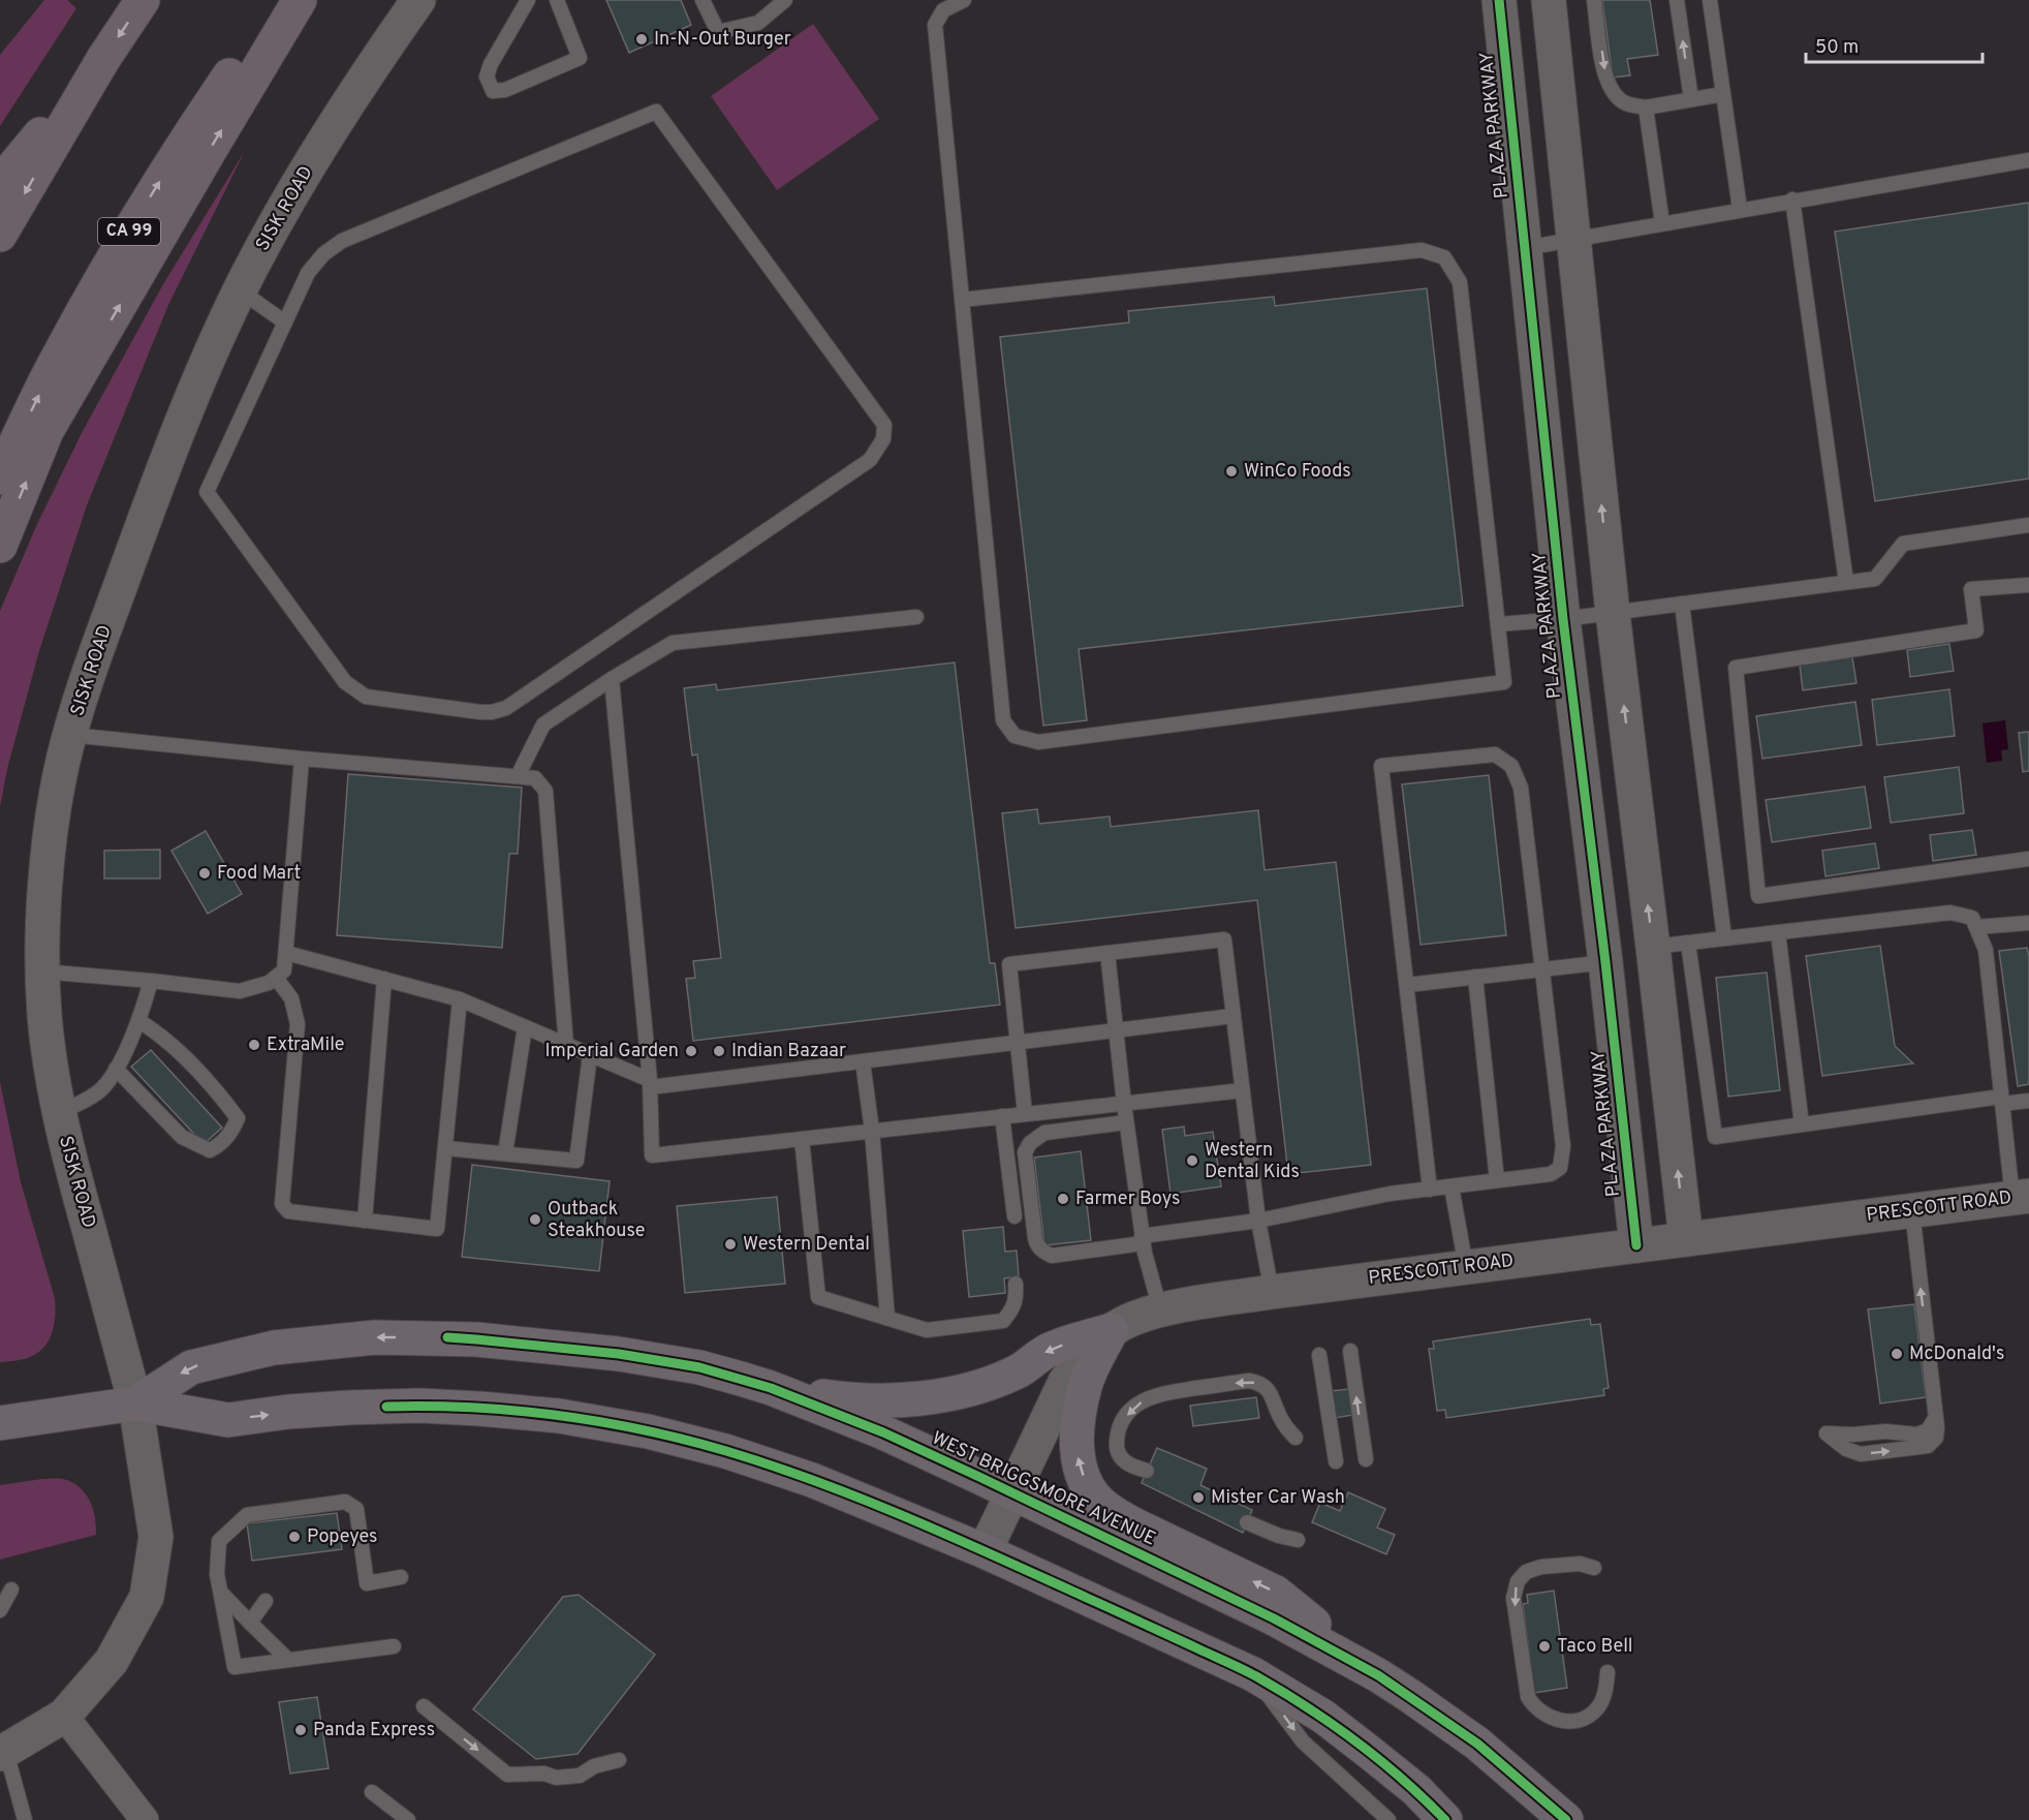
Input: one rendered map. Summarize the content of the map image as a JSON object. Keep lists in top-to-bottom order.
{
  "streets": {
    "highway": ["CA 99"],
    "main road": ["WEST BRIGGSMORE AVENUE"],
    "street": ["PLAZA PARKWAY", "SISK ROAD", "PRESCOTT ROAD"]
  },
  "crossings": [
    ["PLAZA PARKWAY", "PRESCOTT ROAD"],
    ["SISK ROAD", "WEST BRIGGSMORE AVENUE"],
    ["PRESCOTT ROAD", "WEST BRIGGSMORE AVENUE"]
  ],
  "places": [
    "In-N-Out Burger",
    "WinCo Foods",
    "Food Mart",
    "ExtraMile",
    "Imperial Garden",
    "Indian Bazaar",
    "Western Dental Kids",
    "Farmer Boys",
    "Outback Steakhouse",
    "Western Dental",
    "McDonald's",
    "Mister Car Wash",
    "Popeyes",
    "Taco Bell",
    "Panda Express"
  ],
  "scale_bar": "50 m"
}
